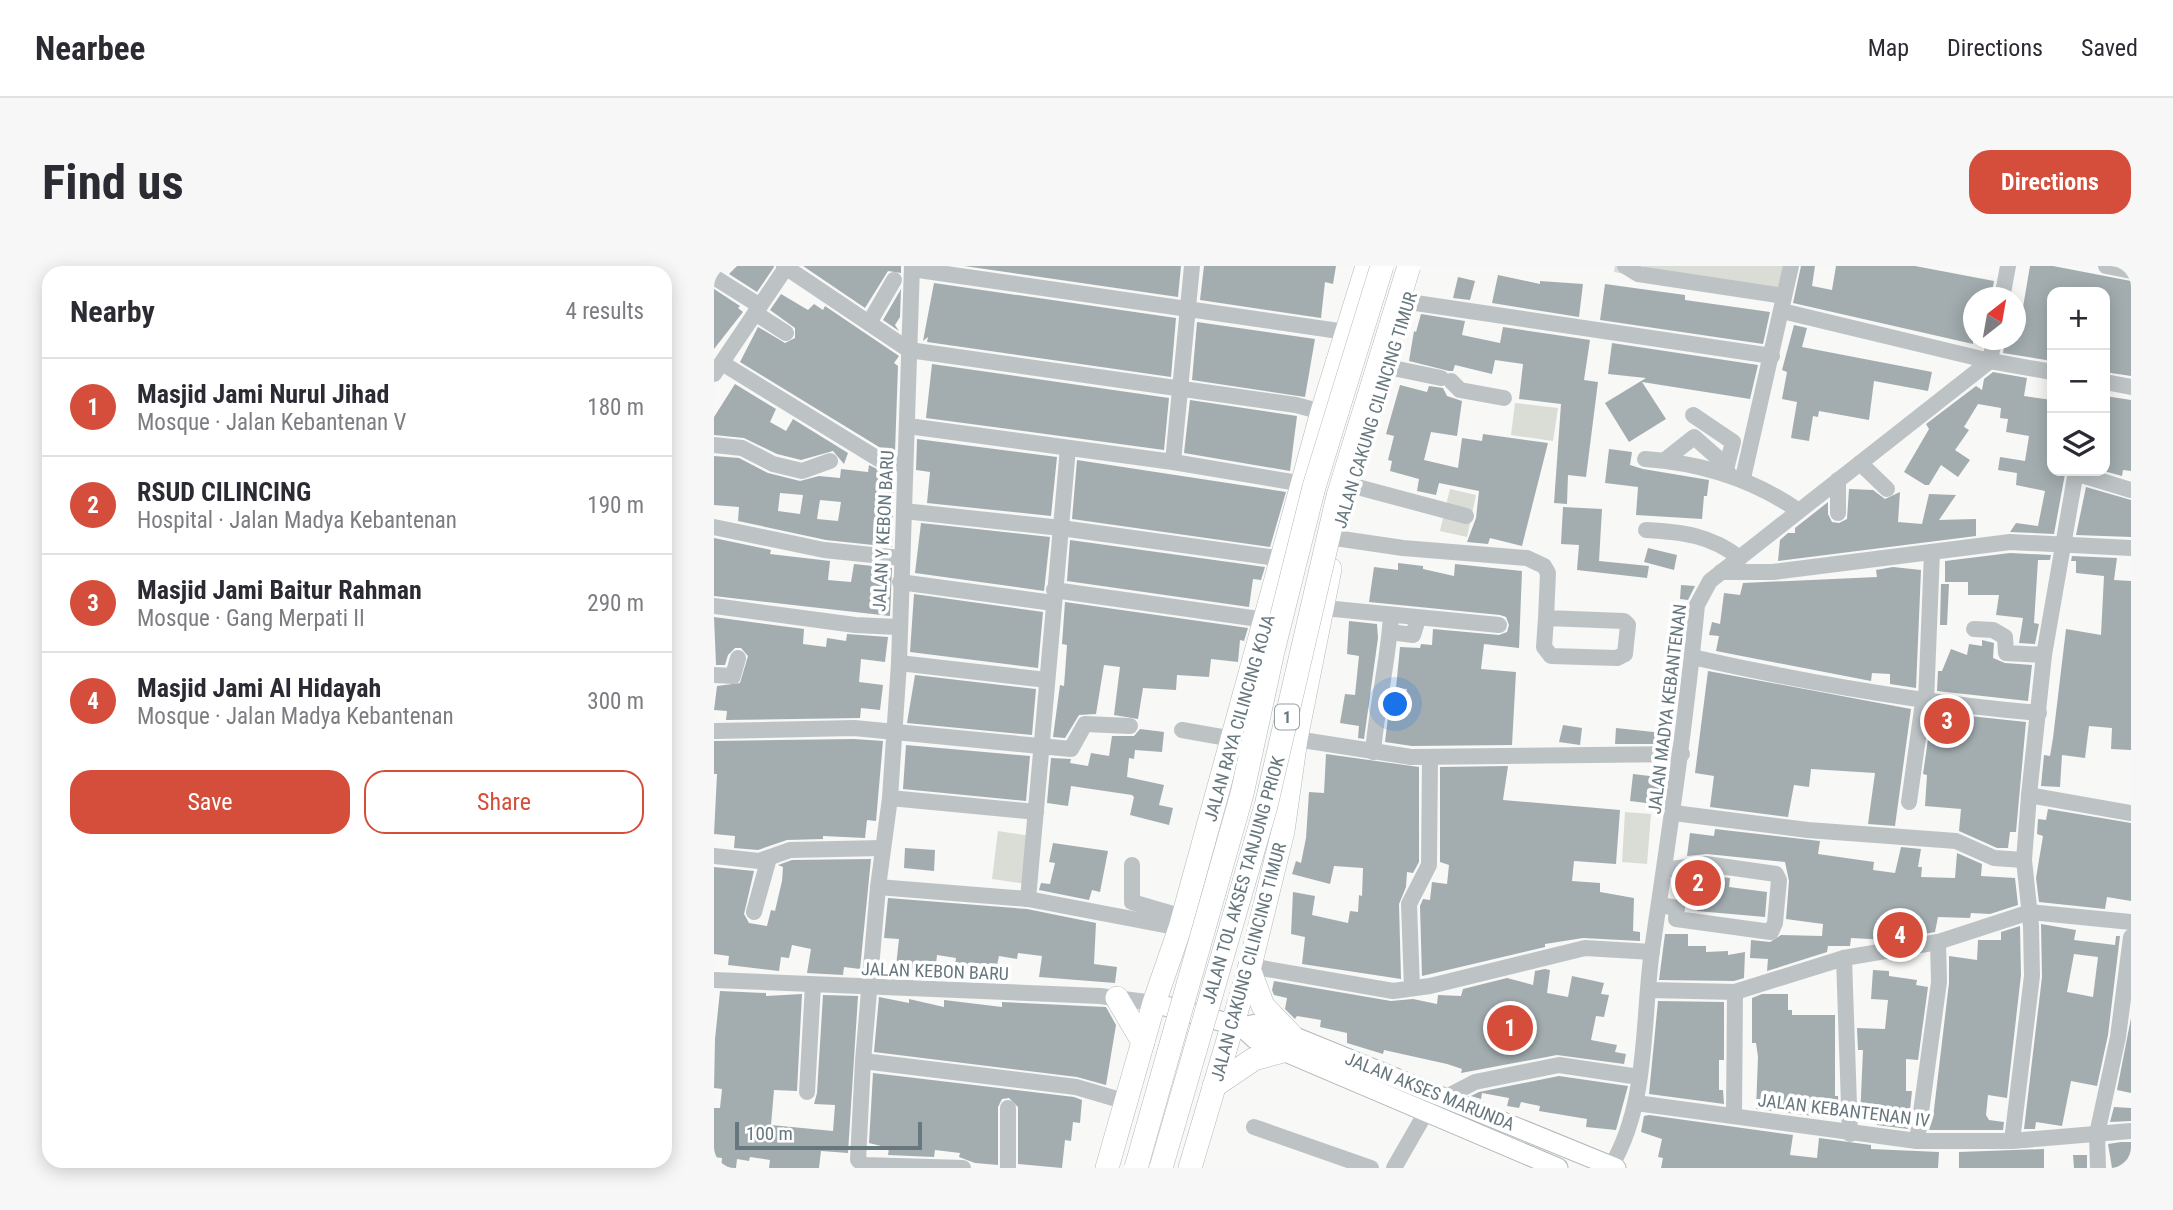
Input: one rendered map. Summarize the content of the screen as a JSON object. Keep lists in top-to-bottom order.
{
  "streets": {
    "highway": [
      "JALAN CAKUNG CILINCING TIMUR",
      "1",
      "JALAN RAYA CILINCING KOJA",
      "JALAN TOL AKSES TANJUNG PRIOK"
    ],
    "main road": ["JALAN AKSES MARUNDA"],
    "street": [
      "JALAN Y KEBON BARU",
      "JALAN MADYA KEBANTENAN",
      "JALAN KEBON BARU",
      "JALAN KEBANTENAN IV"
    ]
  },
  "crossings": [
    ["JALAN CAKUNG CILINCING TIMUR", "JALAN AKSES MARUNDA"],
    ["JALAN MADYA KEBANTENAN", "JALAN AKSES MARUNDA"],
    ["JALAN MADYA KEBANTENAN", "JALAN KEBANTENAN IV"],
    ["JALAN RAYA CILINCING KOJA", "JALAN KEBON BARU"],
    ["JALAN RAYA CILINCING KOJA", "JALAN AKSES MARUNDA"],
    ["JALAN KEBON BARU", "JALAN AKSES MARUNDA"]
  ],
  "scale_bar": "100 m",
  "north": "top right",
  "page": {
    "header": "Nearbee",
    "nav": ["Map", "Directions", "Saved"],
    "buttons": [
      "Directions",
      ["Save", "Share"]
    ],
    "title": "Find us",
    "heading": ["Nearby", "4 results"],
    "map_buttons": ["+", "−"],
    "list": [
      {
        "mark": "1",
        "name": "Masjid Jami Nurul Jihad",
        "note": "Mosque · Jalan Kebantenan V",
        "value": "180 m"
      },
      {
        "mark": "2",
        "name": "RSUD CILINCING",
        "note": "Hospital · Jalan Madya Kebantenan",
        "value": "190 m"
      },
      {
        "mark": "3",
        "name": "Masjid Jami Baitur Rahman",
        "note": "Mosque · Gang Merpati II",
        "value": "290 m"
      },
      {
        "mark": "4",
        "name": "Masjid Jami Al Hidayah",
        "note": "Mosque · Jalan Madya Kebantenan",
        "value": "300 m"
      }
    ],
    "pins": [
      "3",
      "2",
      "4",
      "1"
    ],
    "scale": "100 m"
  }
}
